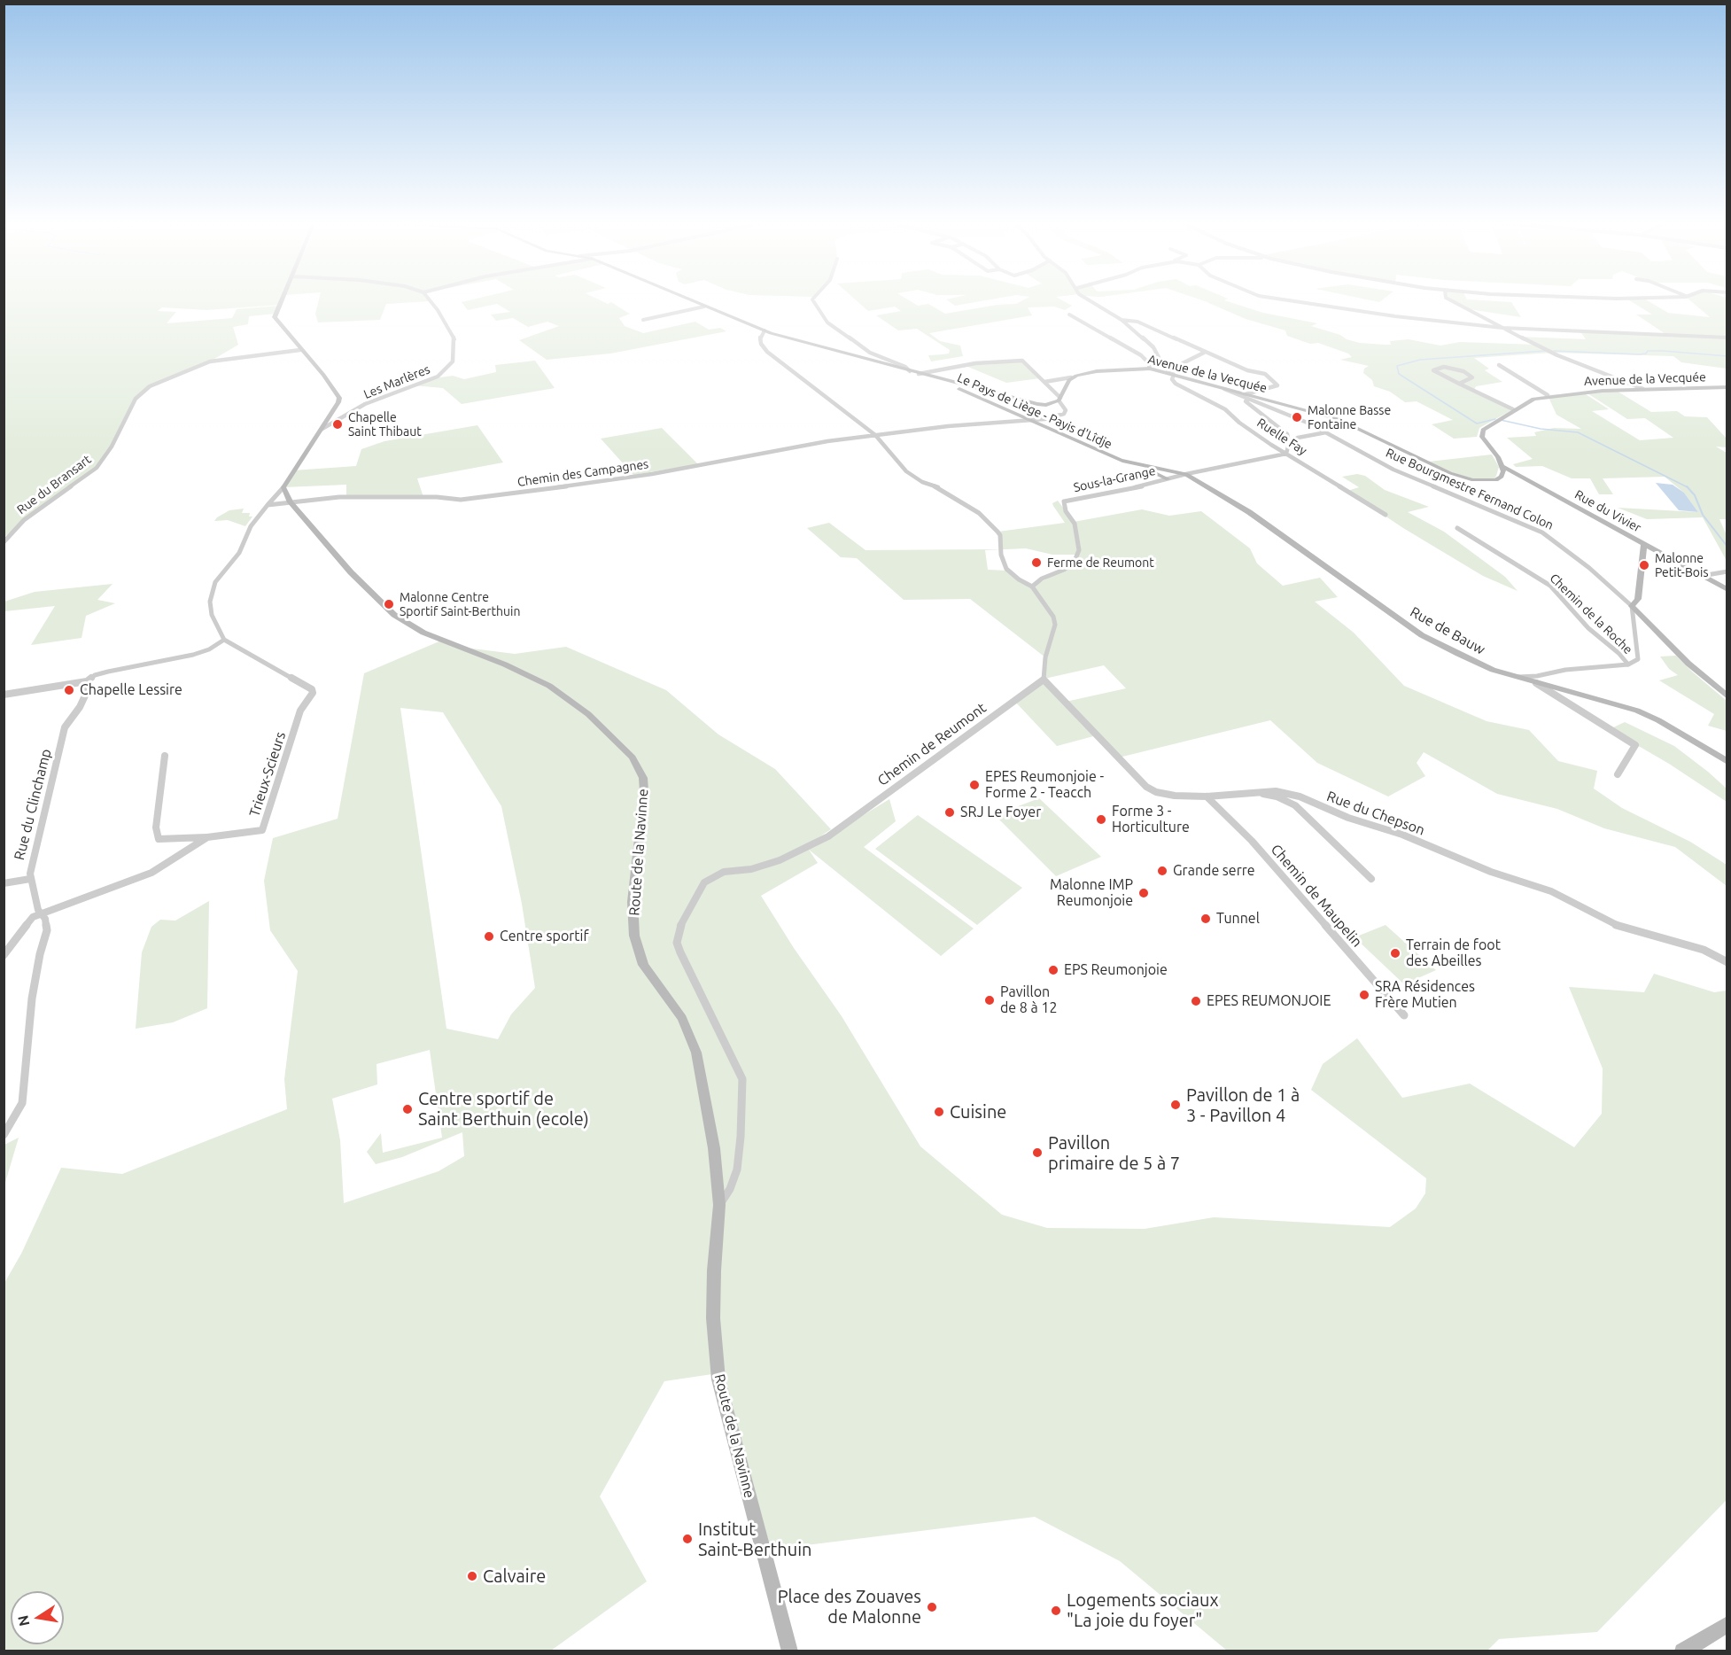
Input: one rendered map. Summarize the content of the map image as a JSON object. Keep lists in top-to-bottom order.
{
  "streets": {
    "street": [
      "Avenue de la Vecquée",
      "Les Marlères",
      "Le Pays de Liège - Payis d'Lîdje",
      "Ruelle Fay",
      "Chemin des Campagnes",
      "Sous-la-Grange",
      "Rue du Bransart",
      "Rue Bourgmestre Fernand Colon",
      "Rue du Vivier",
      "Chemin de la Roche",
      "Rue de Bauw",
      "Chemin de Reumont",
      "Trieux-Scieurs",
      "Rue du Clinchamp",
      "Rue du Chepson",
      "Route de la Navinne",
      "Chemin de Maupelin"
    ]
  },
  "crossings": [
    ["Avenue de la Vecquée", "Ruelle Fay"],
    ["Avenue de la Vecquée", "Rue Bourgmestre Fernand Colon"],
    ["Avenue de la Vecquée", "Rue du Vivier"],
    ["Le Pays de Liège - Payis d'Lîdje", "Chemin des Campagnes"],
    ["Le Pays de Liège - Payis d'Lîdje", "Sous-la-Grange"],
    ["Le Pays de Liège - Payis d'Lîdje", "Rue de Bauw"],
    ["Ruelle Fay", "Sous-la-Grange"],
    ["Chemin des Campagnes", "Route de la Navinne"],
    ["Sous-la-Grange", "Rue de Bauw"],
    ["Rue Bourgmestre Fernand Colon", "Rue du Vivier"],
    ["Chemin de Reumont", "Rue du Chepson"],
    ["Chemin de Reumont", "Route de la Navinne"],
    ["Trieux-Scieurs", "Rue du Clinchamp"],
    ["Rue du Chepson", "Chemin de Maupelin"]
  ],
  "places": [
    "Malonne Basse Fontaine",
    "Chapelle Saint Thibaut",
    "Ferme de Reumont",
    "Malonne Petit-Bois",
    "Malonne Centre Sportif Saint-Berthuin",
    "Chapelle Lessire",
    "EPES Reumonjoie - Forme 2 - Teacch",
    "SRJ Le Foyer",
    "Forme 3 - Horticulture",
    "Grande serre",
    "Malonne IMP Reumonjoie",
    "Tunnel",
    "Centre sportif",
    "Terrain de foot des Abeilles",
    "EPS Reumonjoie",
    "SRA Résidences Frère Mutien",
    "Pavillon de 8 à 12",
    "EPES REUMONJOIE",
    "Pavillon de 1 à 3 - Pavillon 4",
    "Centre sportif de Saint Berthuin (ecole)",
    "Cuisine",
    "Pavillon primaire de 5 à 7",
    "Institut Saint-Berthuin",
    "Calvaire",
    "Place des Zouaves de Malonne",
    "Logements sociaux \"La joie du foyer\""
  ],
  "north": "left"
}
